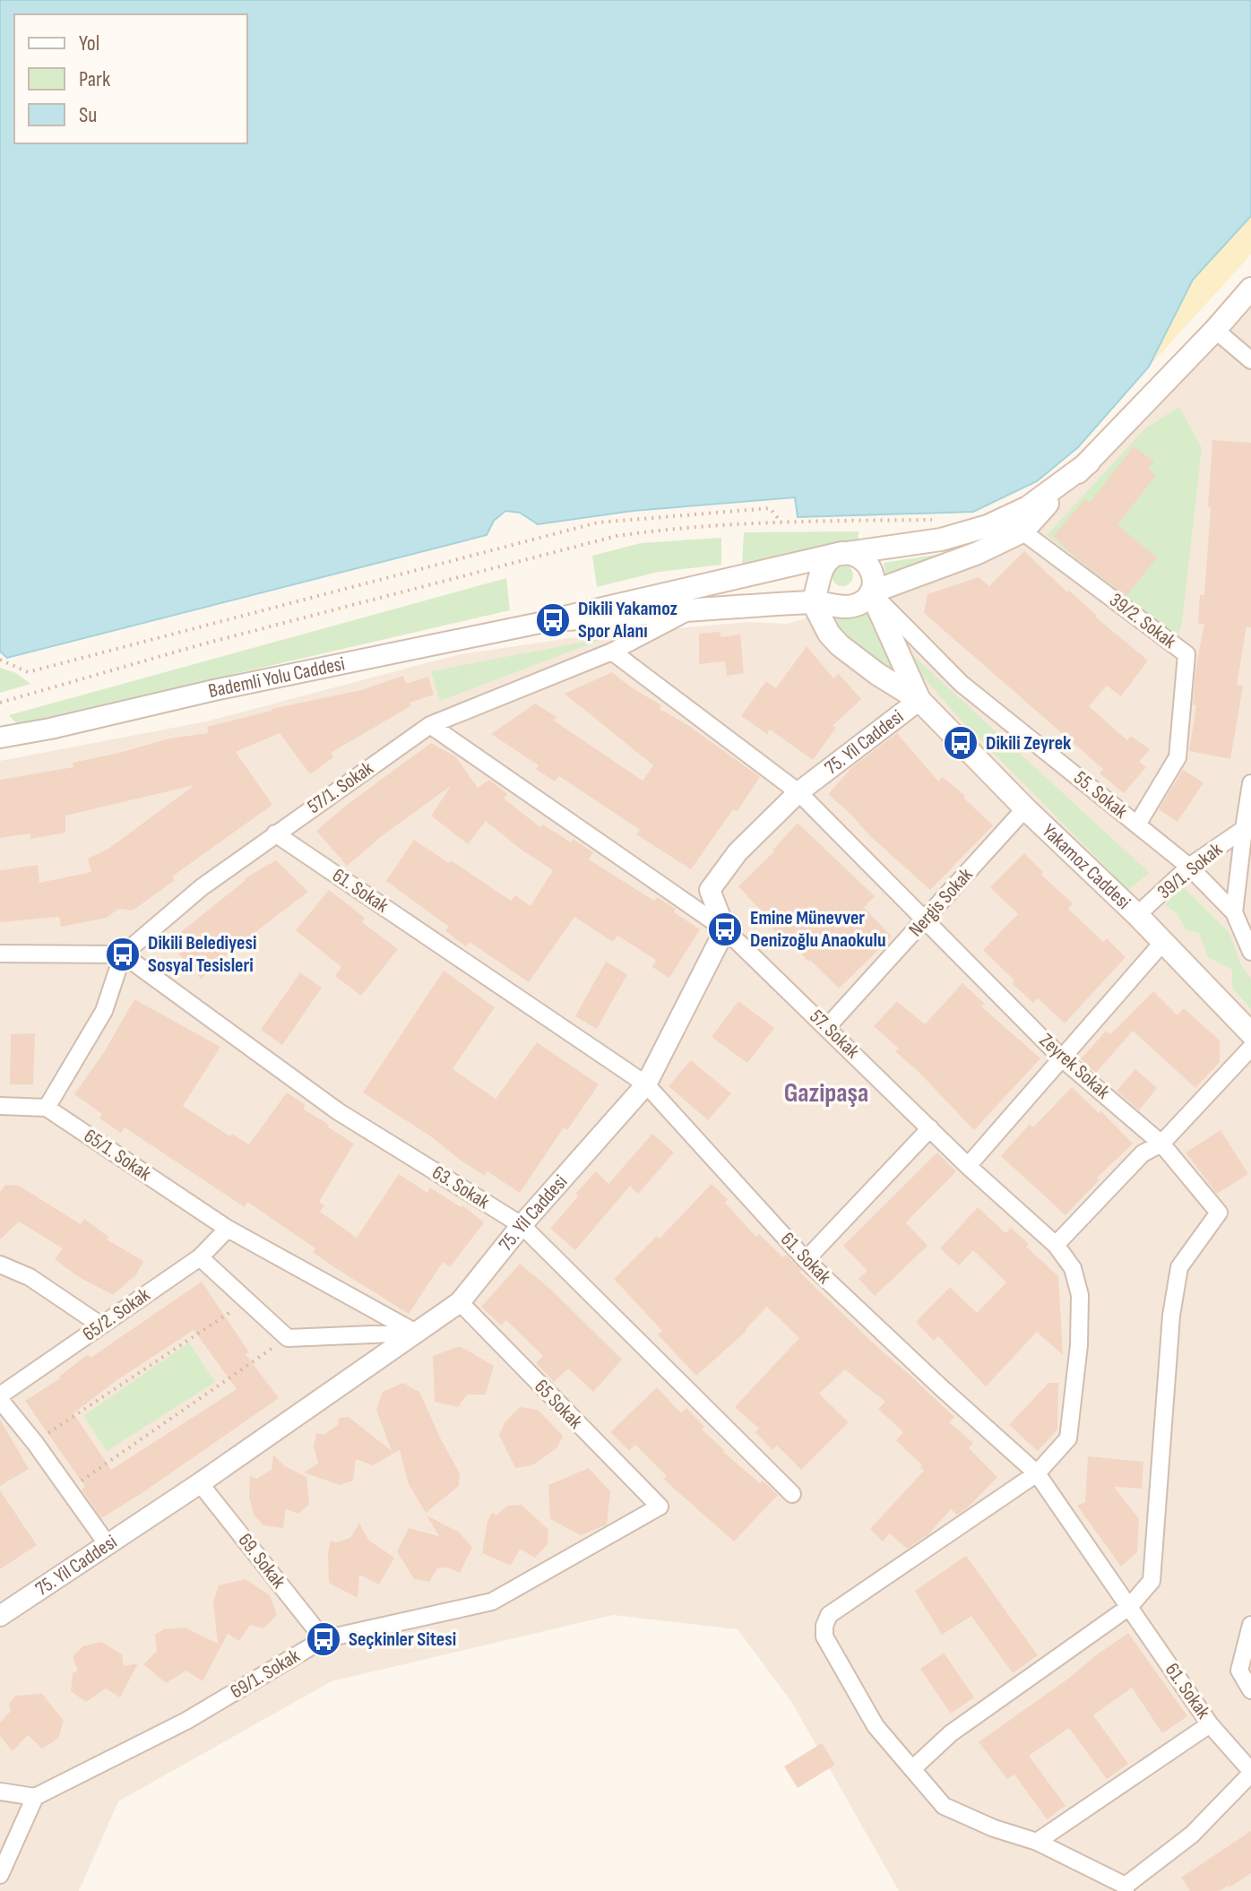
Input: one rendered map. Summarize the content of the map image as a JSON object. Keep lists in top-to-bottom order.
{
  "streets": {
    "main road": ["Yakamoz Caddesi"],
    "street": [
      "39/2. Sokak",
      "Bademli Yolu Caddesi",
      "75. Yil Caddesi",
      "57/1. Sokak",
      "55. Sokak",
      "39/1. Sokak",
      "61. Sokak",
      "Nergis Sokak",
      "57. Sokak",
      "Zeyrek Sokak",
      "65/1. Sokak",
      "63. Sokak",
      "65/2. Sokak",
      "65 Sokak",
      "69. Sokak",
      "69/1. Sokak"
    ]
  },
  "crossings": [
    ["39/2. Sokak", "55. Sokak"],
    ["75. Yil Caddesi", "Yakamoz Caddesi"],
    ["75. Yil Caddesi", "61. Sokak"],
    ["75. Yil Caddesi", "57. Sokak"],
    ["75. Yil Caddesi", "Zeyrek Sokak"],
    ["75. Yil Caddesi", "65/1. Sokak"],
    ["75. Yil Caddesi", "63. Sokak"],
    ["75. Yil Caddesi", "65 Sokak"],
    ["75. Yil Caddesi", "69. Sokak"],
    ["57/1. Sokak", "61. Sokak"],
    ["57/1. Sokak", "57. Sokak"],
    ["57/1. Sokak", "Zeyrek Sokak"],
    ["57/1. Sokak", "63. Sokak"],
    ["55. Sokak", "39/1. Sokak"],
    ["Yakamoz Caddesi", "39/1. Sokak"],
    ["Yakamoz Caddesi", "Nergis Sokak"],
    ["61. Sokak", "57. Sokak"],
    ["61. Sokak", "Zeyrek Sokak"],
    ["Nergis Sokak", "57. Sokak"],
    ["Nergis Sokak", "Zeyrek Sokak"],
    ["65/1. Sokak", "65/2. Sokak"],
    ["65 Sokak", "69/1. Sokak"],
    ["69. Sokak", "69/1. Sokak"]
  ],
  "districts": ["Gazipaşa"],
  "places": {
    "bus stop": [
      "Dikili Yakamoz Spor Alanı",
      "Dikili Zeyrek",
      "Emine Münevver Denizoğlu Anaokulu",
      "Dikili Belediyesi Sosyal Tesisleri",
      "Seçkinler Sitesi"
    ]
  },
  "legend": ["Yol", "Park", "Su"]
}
